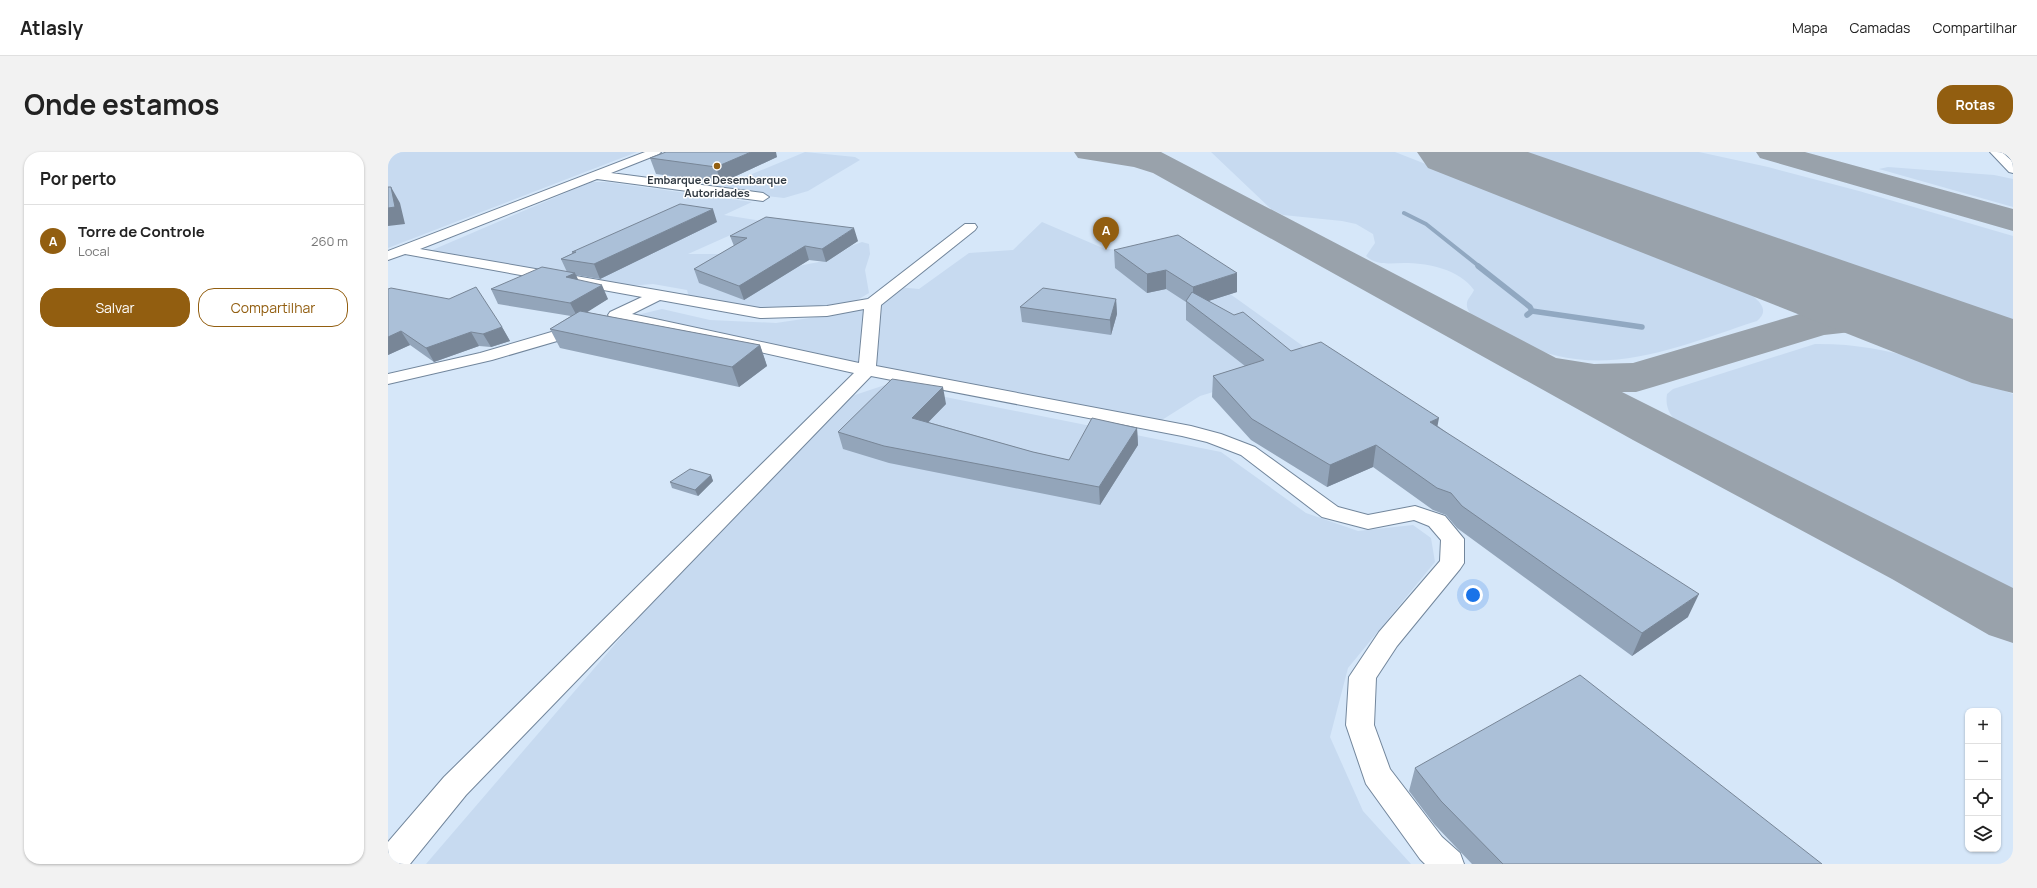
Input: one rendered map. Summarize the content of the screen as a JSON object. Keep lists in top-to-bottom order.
{
  "places": ["Embarque e Desembarque Autoridades"],
  "page": {
    "header": "Atlasly",
    "nav": ["Mapa", "Camadas", "Compartilhar"],
    "title": "Onde estamos",
    "buttons": [
      "Rotas",
      ["Salvar", "Compartilhar"]
    ],
    "heading": "Por perto",
    "list": [
      {
        "mark": "A",
        "name": "Torre de Controle",
        "note": "Local",
        "value": "260 m"
      }
    ],
    "pins": "A",
    "map_buttons": ["+", "−"]
  }
}
